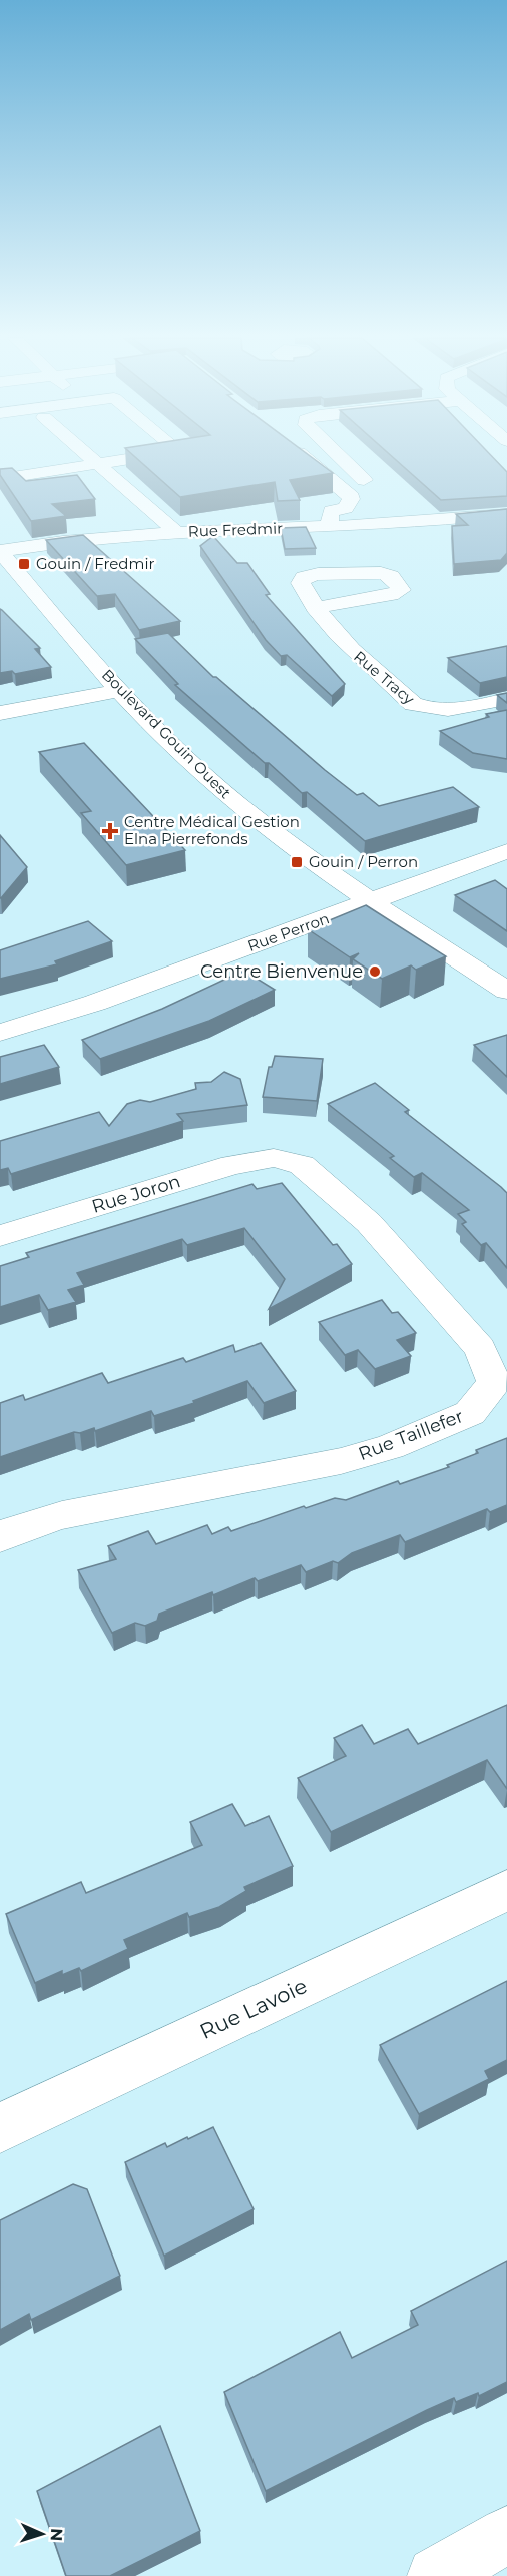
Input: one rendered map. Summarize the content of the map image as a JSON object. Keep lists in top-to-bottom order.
{
  "streets": {
    "street": [
      "Rue Fredmir",
      "Rue Tracy",
      "Boulevard Gouin Ouest",
      "Rue Perron",
      "Rue Joron",
      "Rue Taillefer",
      "Rue Lavoie"
    ]
  },
  "crossings": [
    ["Rue Fredmir", "Boulevard Gouin Ouest"],
    ["Boulevard Gouin Ouest", "Rue Perron"],
    ["Rue Joron", "Rue Taillefer"]
  ],
  "places": {
    "transit": ["Gouin / Fredmir", "Gouin / Perron"],
    "health": ["Centre Médical Gestion Elna Pierrefonds"],
    "other": ["Centre Bienvenue"]
  },
  "north": "right"
}
